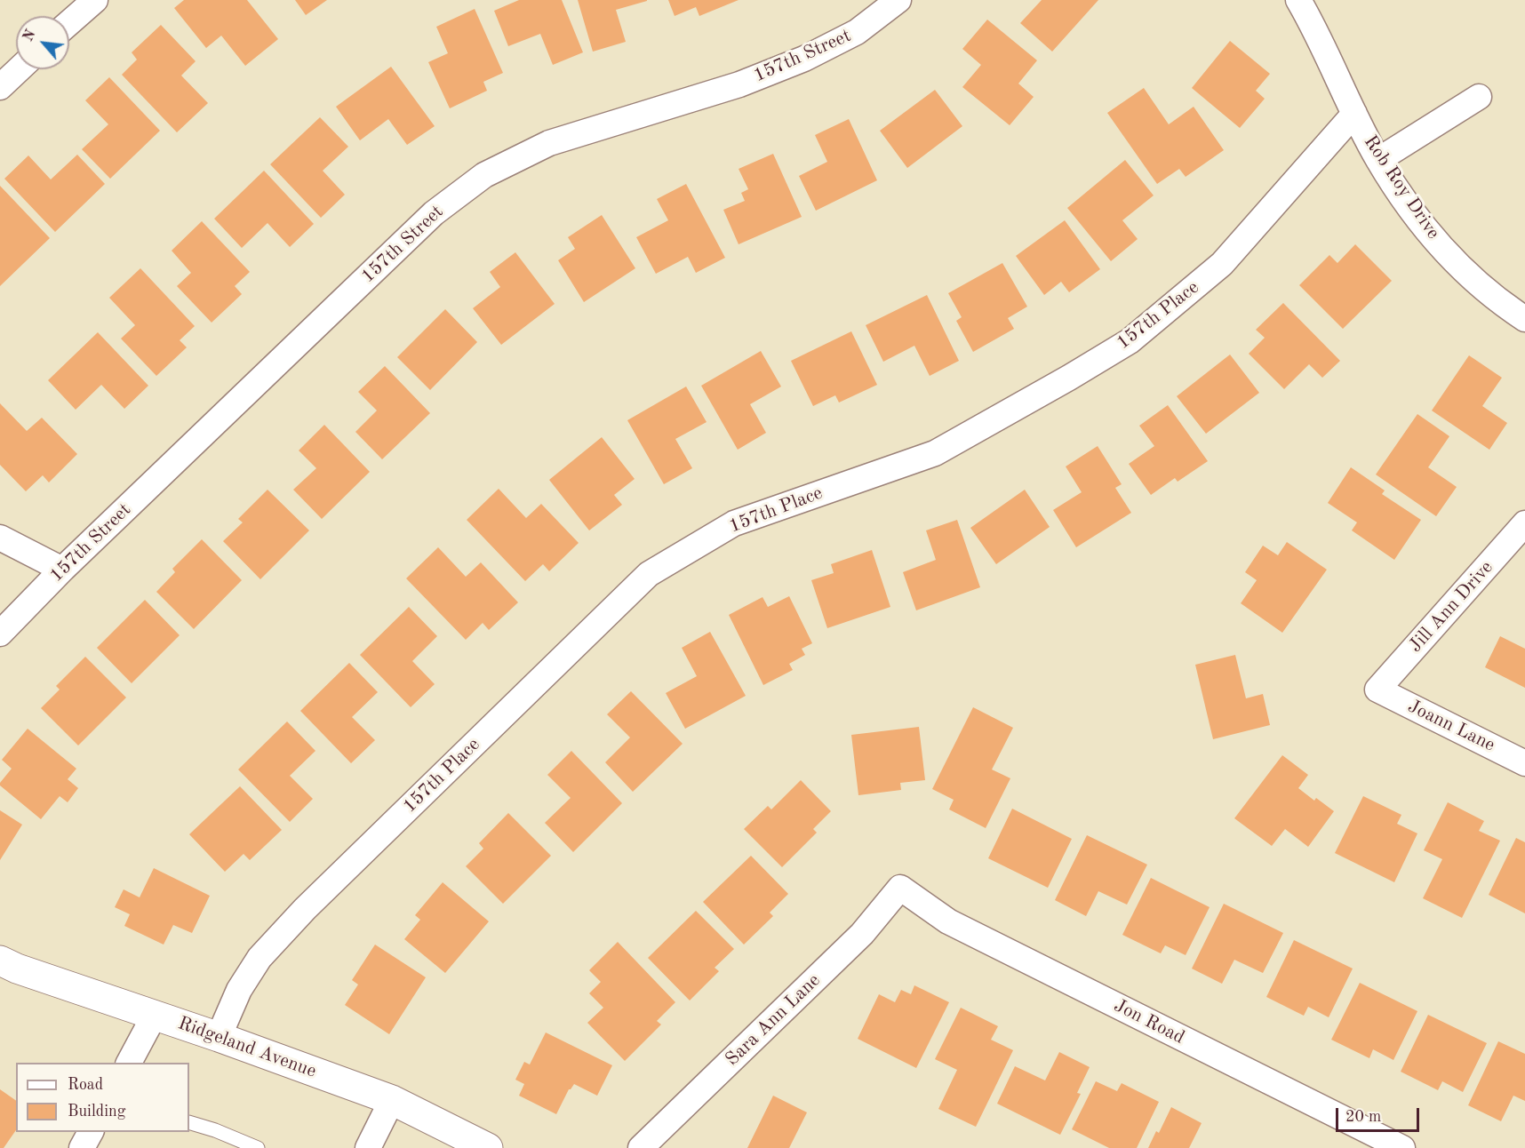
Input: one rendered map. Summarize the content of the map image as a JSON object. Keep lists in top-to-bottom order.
{
  "streets": {
    "street": [
      "157th Street",
      "Rob Roy Drive",
      "157th Place",
      "Jill Ann Drive",
      "Joann Lane",
      "Sara Ann Lane",
      "Jon Road",
      "Ridgeland Avenue"
    ]
  },
  "crossings": [
    ["Rob Roy Drive", "157th Place"],
    ["157th Place", "Ridgeland Avenue"],
    ["Jill Ann Drive", "Joann Lane"],
    ["Sara Ann Lane", "Jon Road"]
  ],
  "legend": ["Road", "Building"],
  "scale_bar": "20 m",
  "north": "top left"
}
